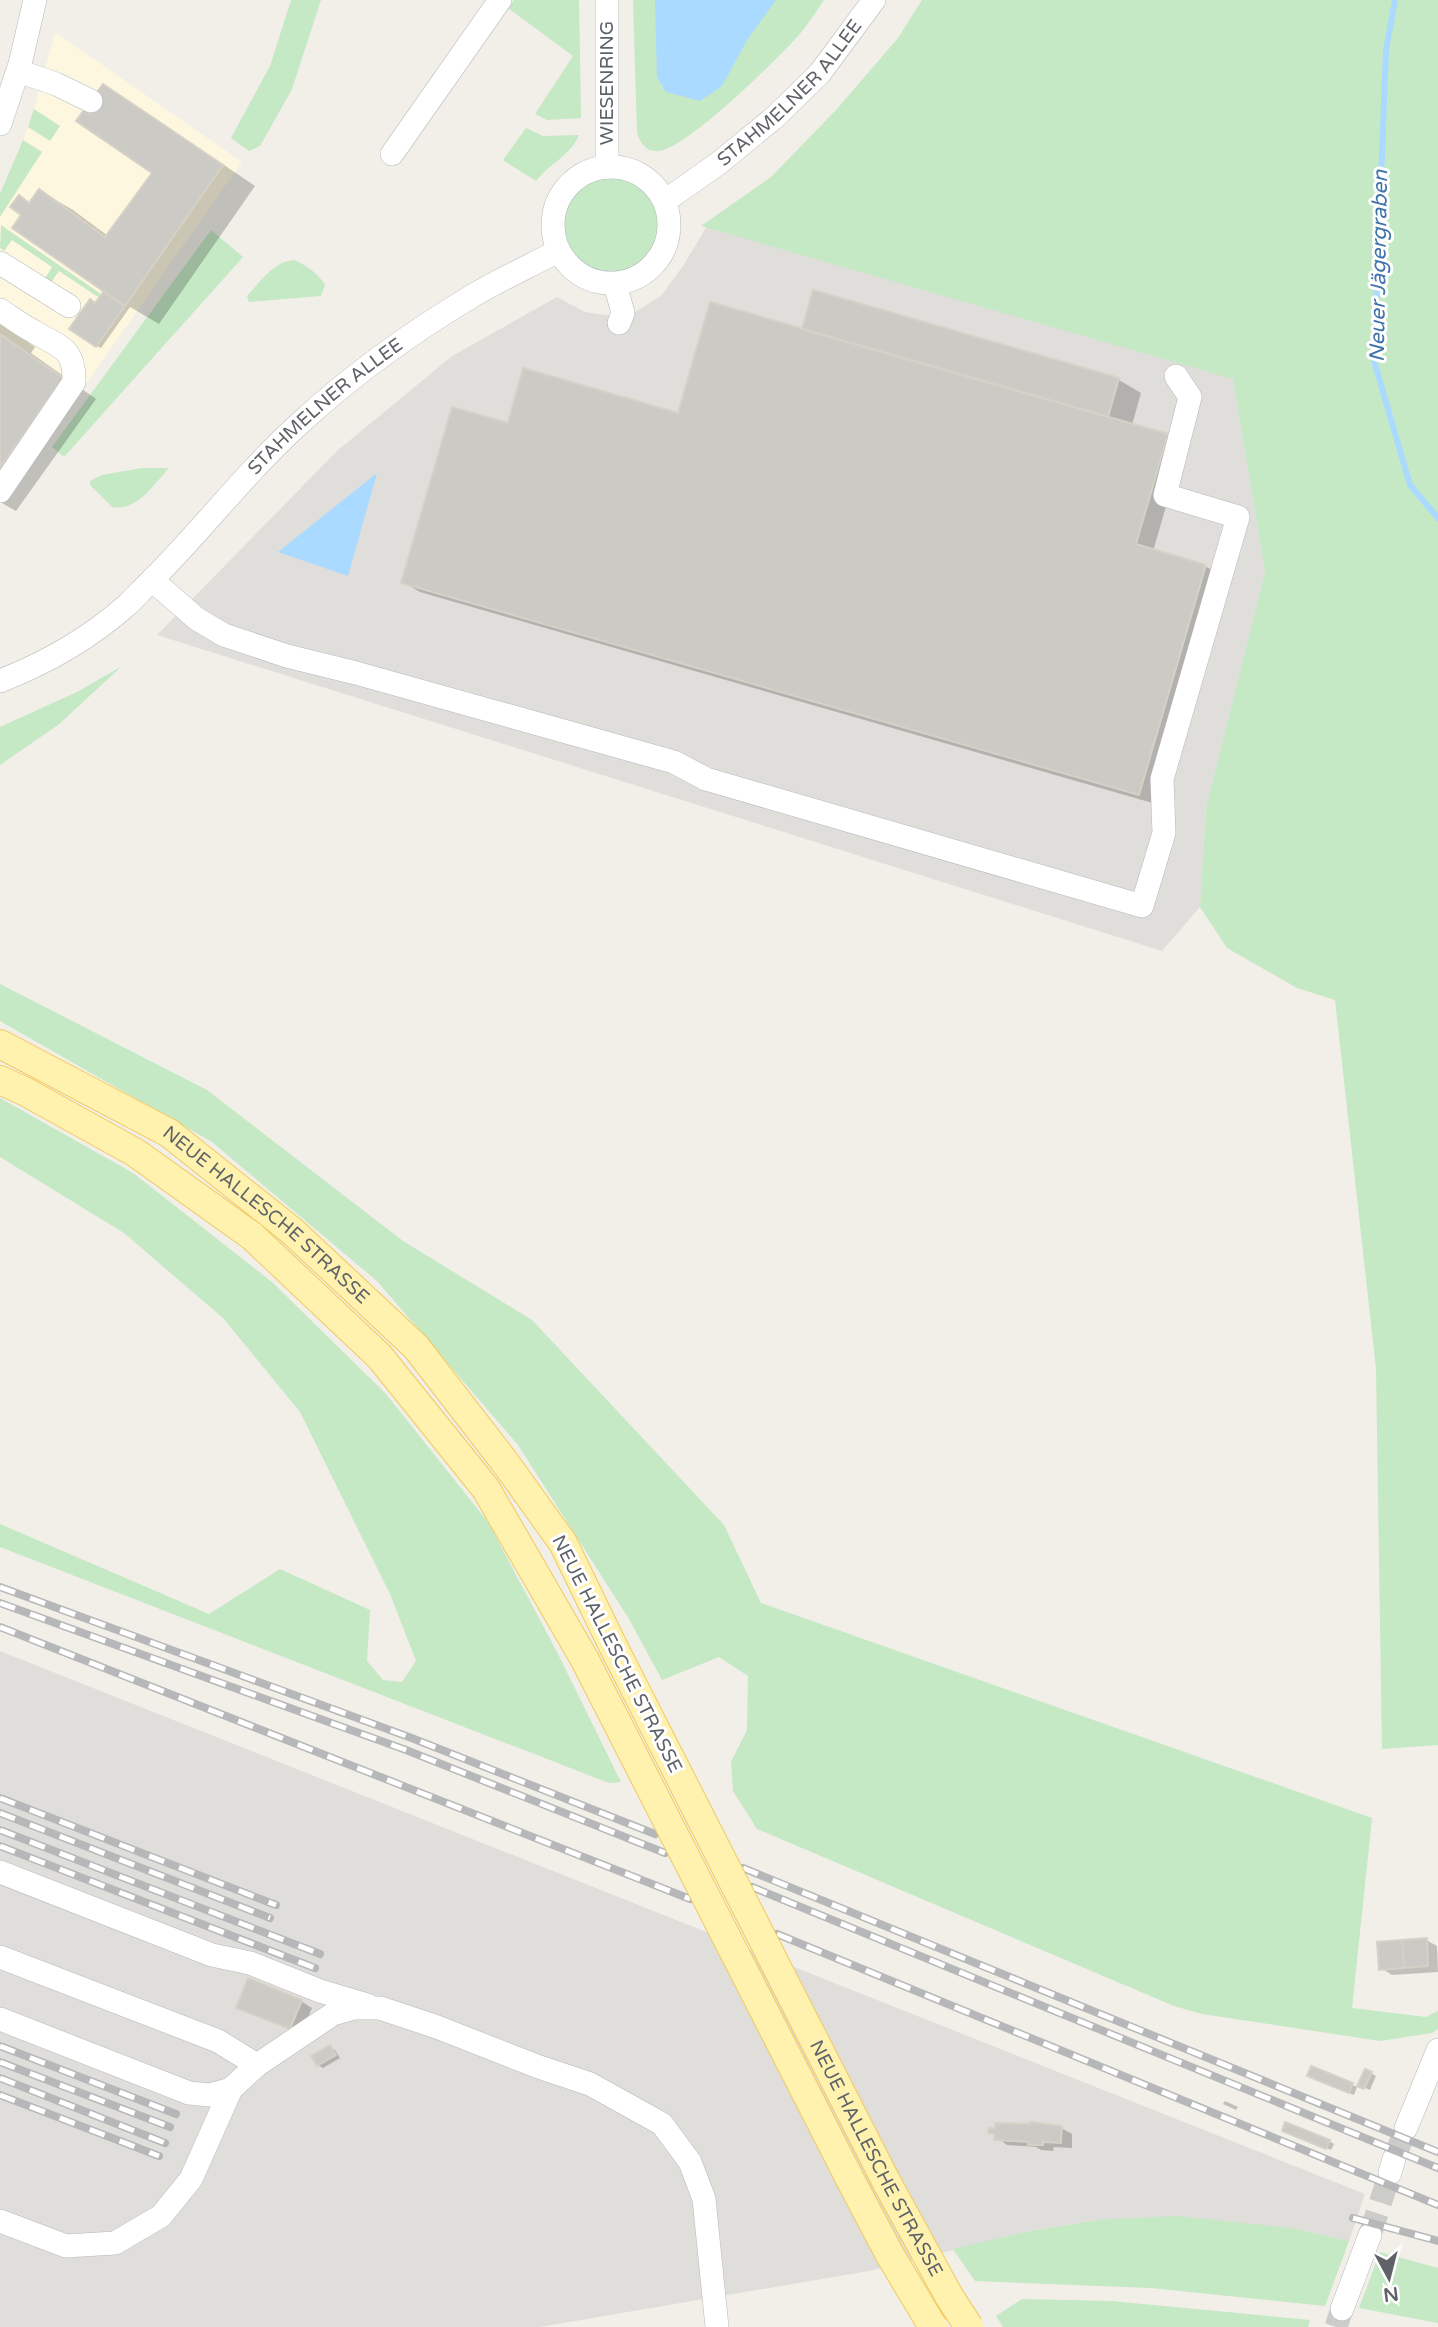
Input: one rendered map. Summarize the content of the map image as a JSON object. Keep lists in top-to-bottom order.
{
  "streets": {
    "main road": ["NEUE HALLESCHE STRASSE"],
    "street": ["WIESENRING", "STAHMELNER ALLEE"]
  },
  "crossings": [
    ["WIESENRING", "STAHMELNER ALLEE"]
  ],
  "water": ["Neuer Jägergraben"],
  "north": "bottom"
}
